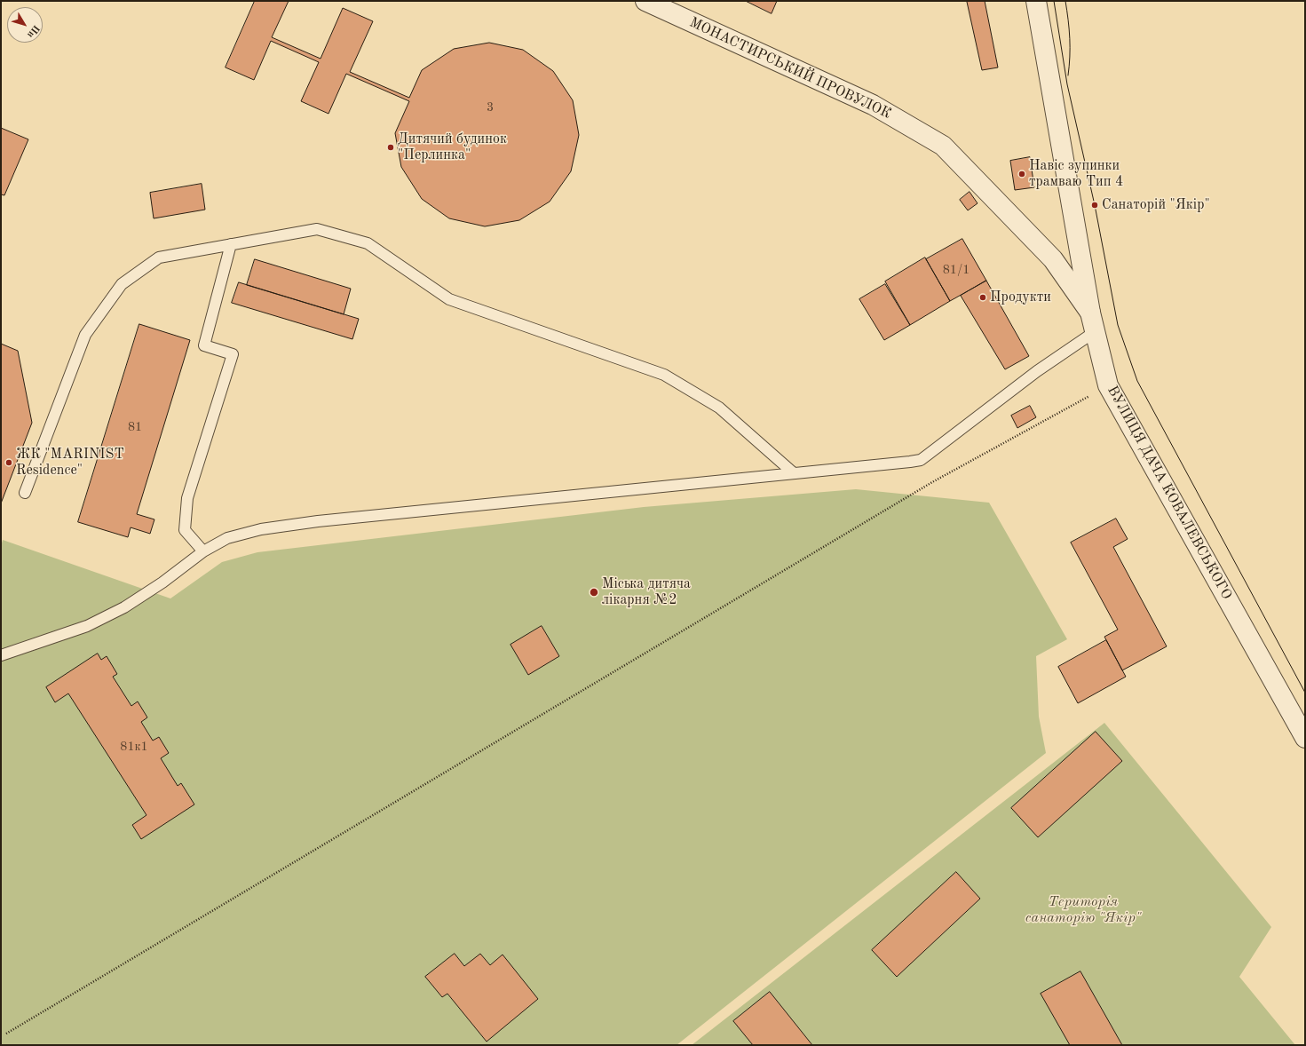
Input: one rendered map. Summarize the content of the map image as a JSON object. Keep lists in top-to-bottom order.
{
  "streets": {
    "street": ["МОНАСТИРСЬКИЙ ПРОВУЛОК", "ВУЛИЦЯ ДАЧА КОВАЛЕВСЬКОГО"]
  },
  "crossings": [
    ["МОНАСТИРСЬКИЙ ПРОВУЛОК", "ВУЛИЦЯ ДАЧА КОВАЛЕВСЬКОГО"]
  ],
  "parks": ["Територія санаторію \"Якір\""],
  "places": [
    "Дитячий будинок \"Перлинка\"",
    "Навіс зупинки трамваю Тип 4",
    "Санаторій \"Якір\"",
    "Продукти",
    "ЖК \"MARINIST Residence\"",
    "Міська дитяча лікарня №2"
  ],
  "house_numbers": [
    "3",
    "81/1",
    "81",
    "81к1"
  ],
  "north": "bottom right"
}
